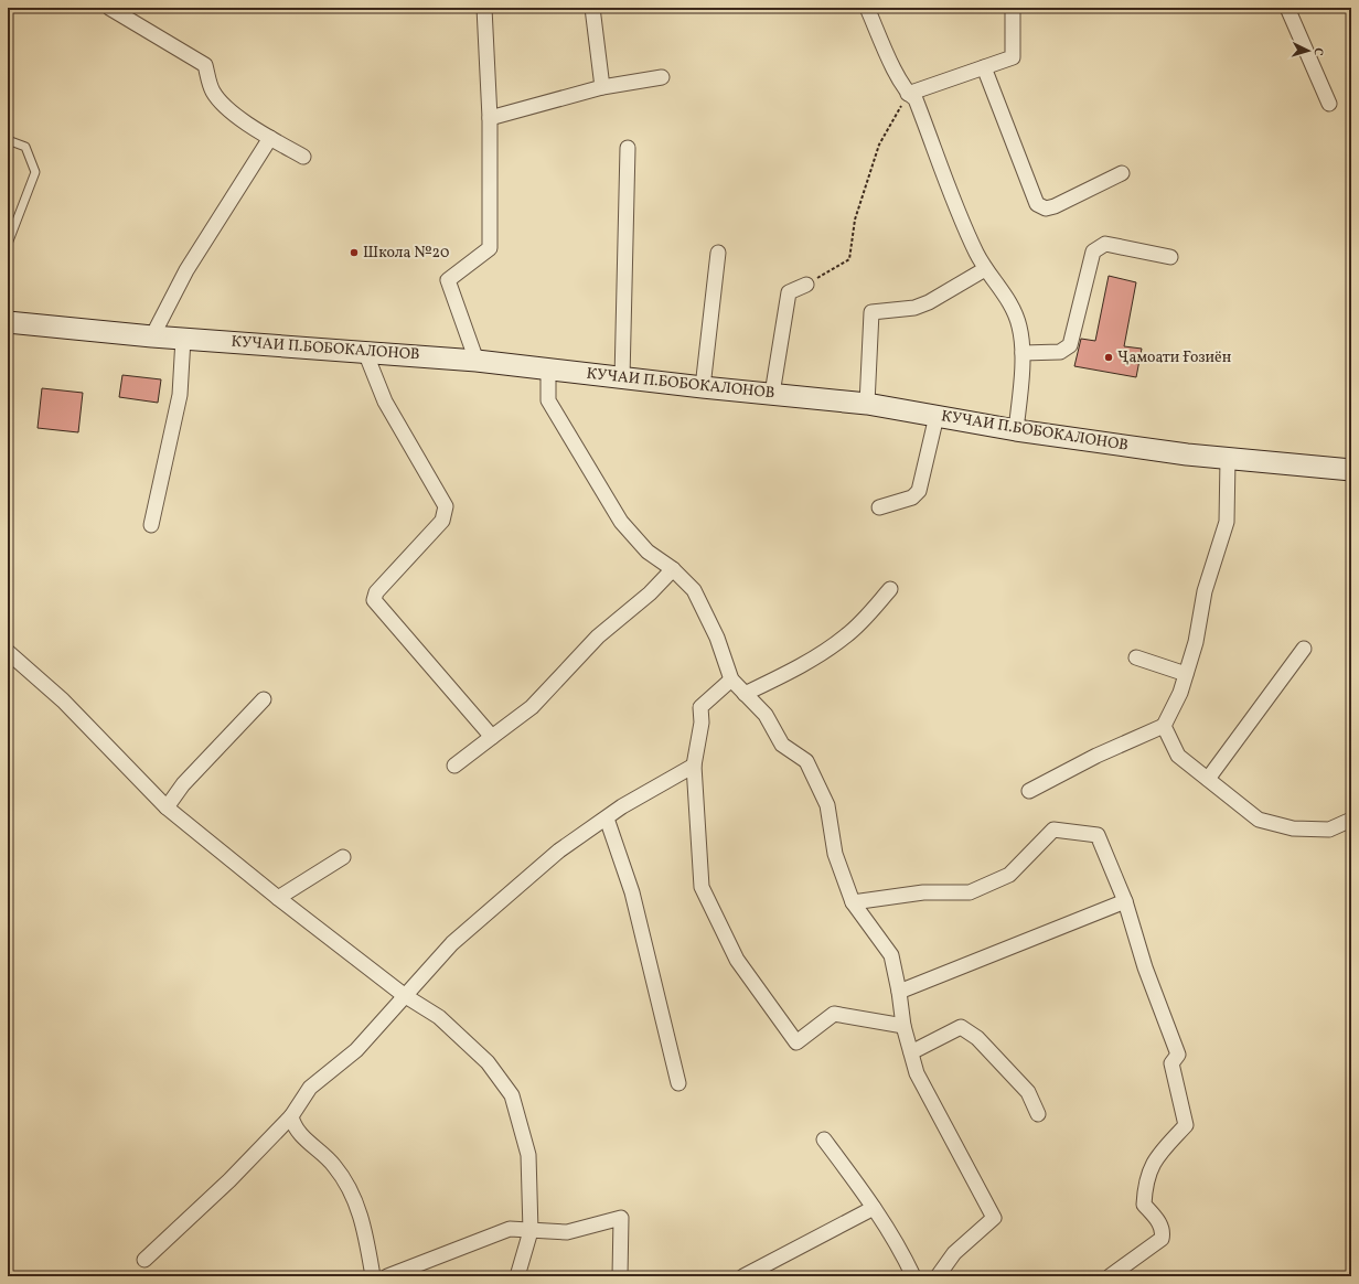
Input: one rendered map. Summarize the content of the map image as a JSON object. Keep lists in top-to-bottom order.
{
  "streets": {
    "main road": ["КУЧАИ П.БОБОКАЛОНОВ"]
  },
  "places": ["Школа №20", "Ҷамоати Ғозиён"],
  "north": "right"
}
